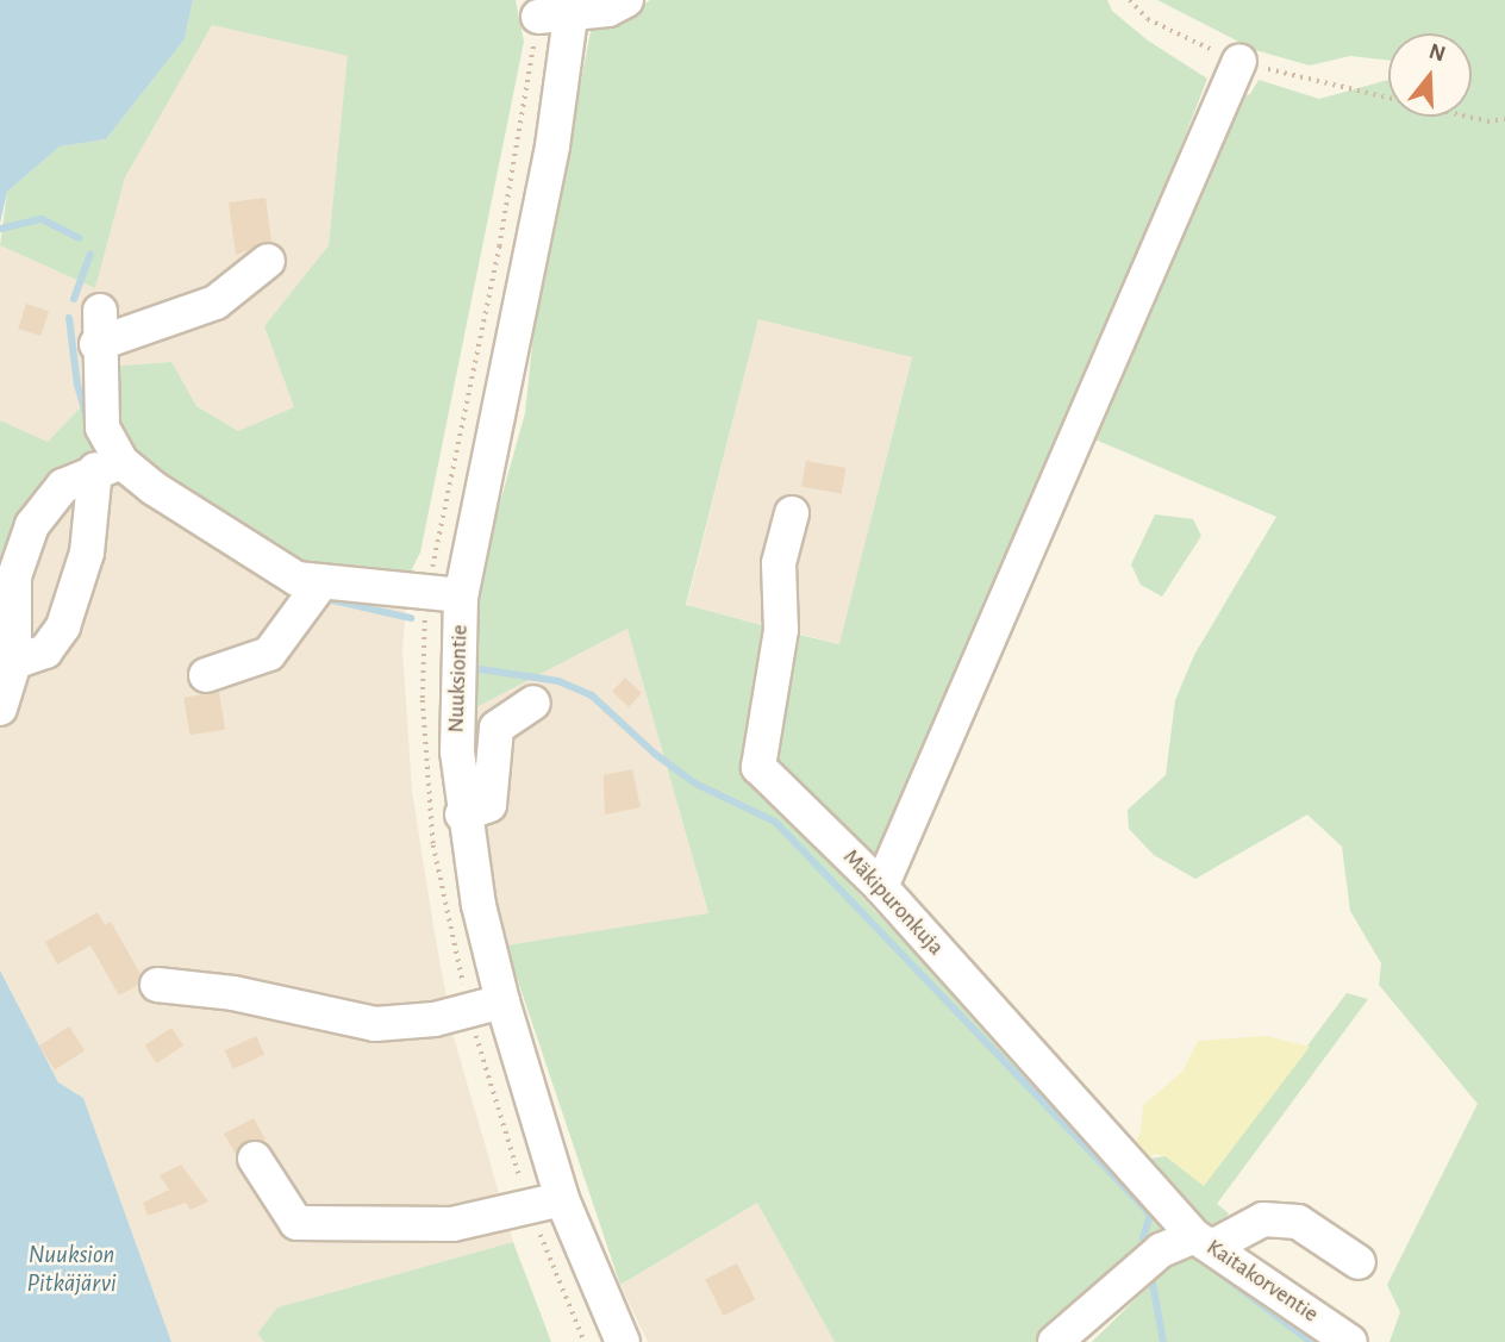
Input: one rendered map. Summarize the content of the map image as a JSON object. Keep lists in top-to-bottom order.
{
  "streets": {
    "street": ["Nuuksiontie", "Mäkipuronkuja", "Kaitakorventie"]
  },
  "crossings": [
    ["Mäkipuronkuja", "Kaitakorventie"]
  ],
  "water": ["Nuuksion Pitkäjärvi"],
  "north": "top"
}
